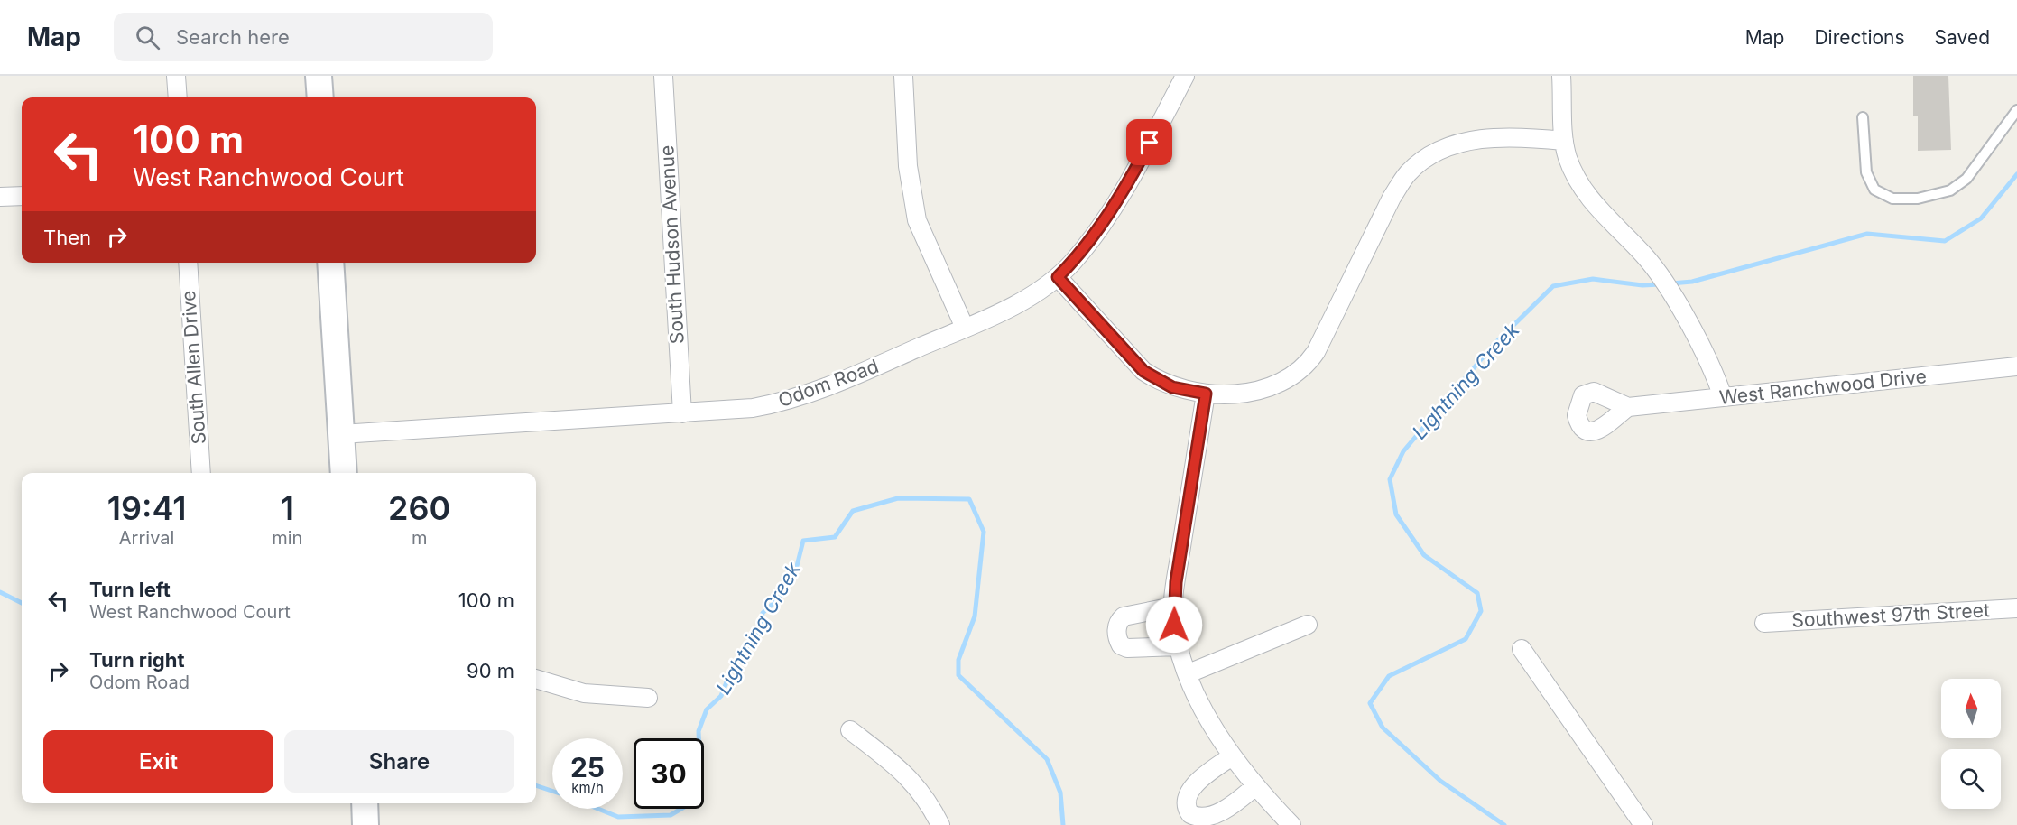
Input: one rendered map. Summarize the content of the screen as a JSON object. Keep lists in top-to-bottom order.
{
  "streets": {
    "street": [
      "South Hudson Avenue",
      "South Allen Drive",
      "Odom Road",
      "West Ranchwood Drive",
      "Southwest 97th Street"
    ]
  },
  "crossings": [
    ["South Hudson Avenue", "Odom Road"]
  ],
  "water": ["Lightning Creek"],
  "north": "top",
  "page": {
    "header": "Map",
    "search": "Search here",
    "nav": ["Map", "Directions", "Saved"],
    "turn": ["100 m", "West Ranchwood Court"],
    "then": "Then",
    "eta": [
      "19:41",
      "Arrival",
      "1",
      "min",
      "260",
      "m"
    ],
    "list": [
      {
        "name": "Turn left",
        "note": "West Ranchwood Court",
        "value": "100 m"
      },
      {
        "name": "Turn right",
        "note": "Odom Road",
        "value": "90 m"
      }
    ],
    "buttons": ["Exit", "Share"],
    "speed": "25 km/h",
    "limit": "30"
  }
}
